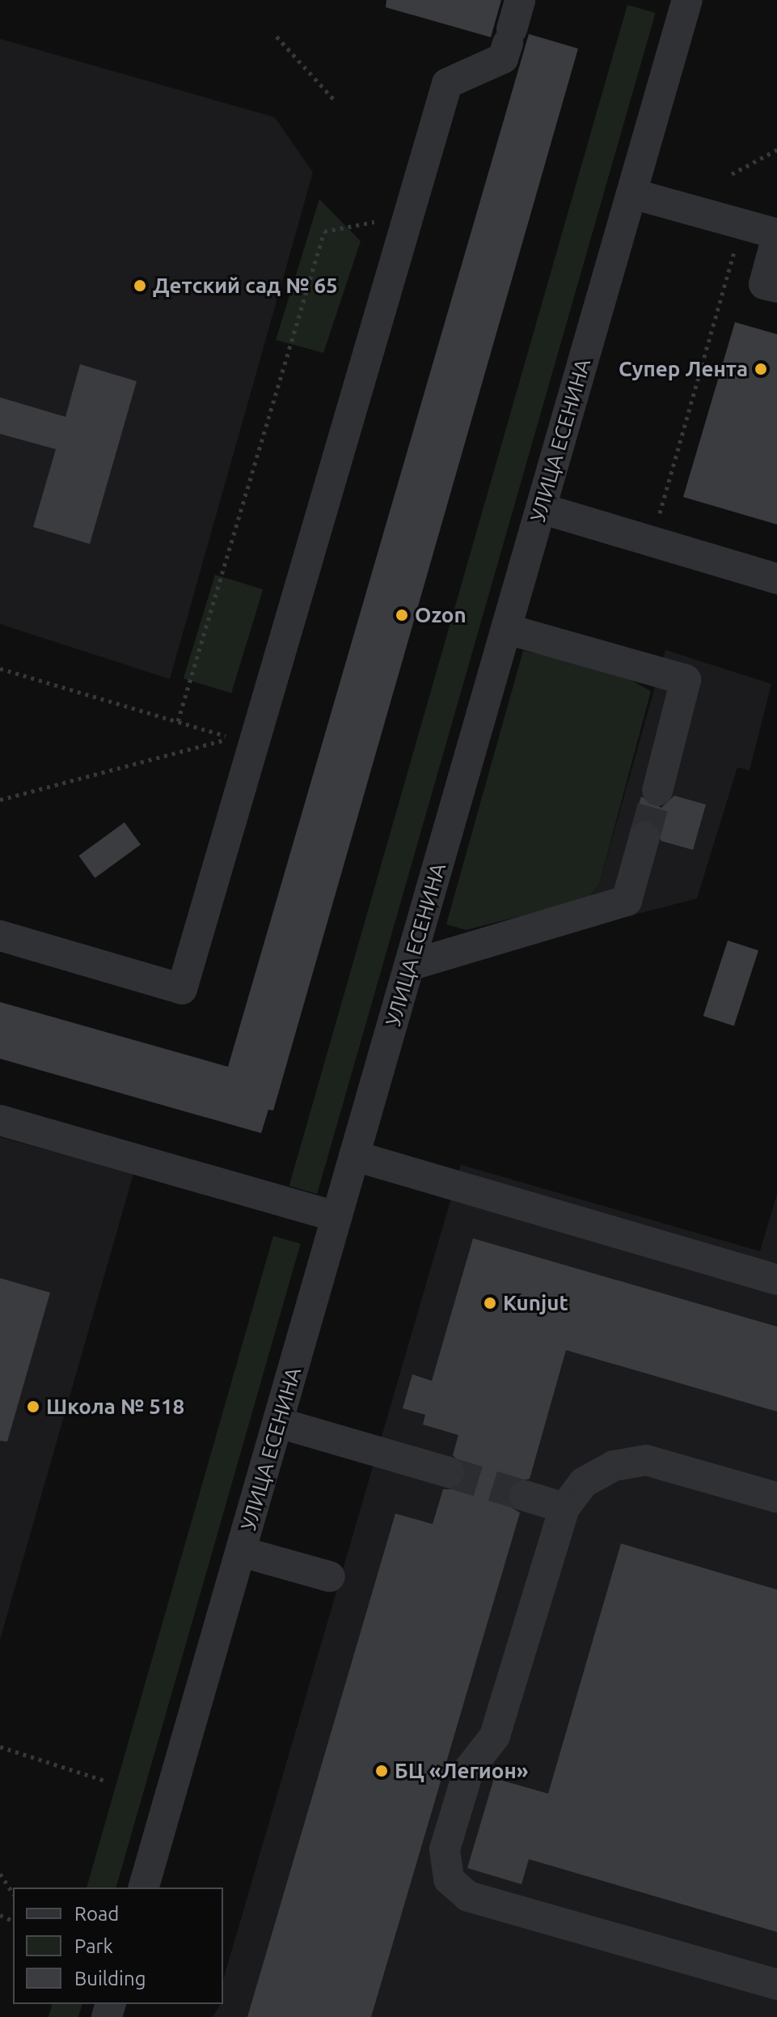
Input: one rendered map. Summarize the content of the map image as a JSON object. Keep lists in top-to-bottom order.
{
  "streets": {
    "street": ["УЛИЦА ЕСЕНИНА"]
  },
  "places": [
    "Детский сад № 65",
    "Супер Лента",
    "Ozon",
    "Kunjut",
    "Школа № 518",
    "БЦ «Легион»"
  ],
  "legend": ["Road", "Park", "Building"]
}
